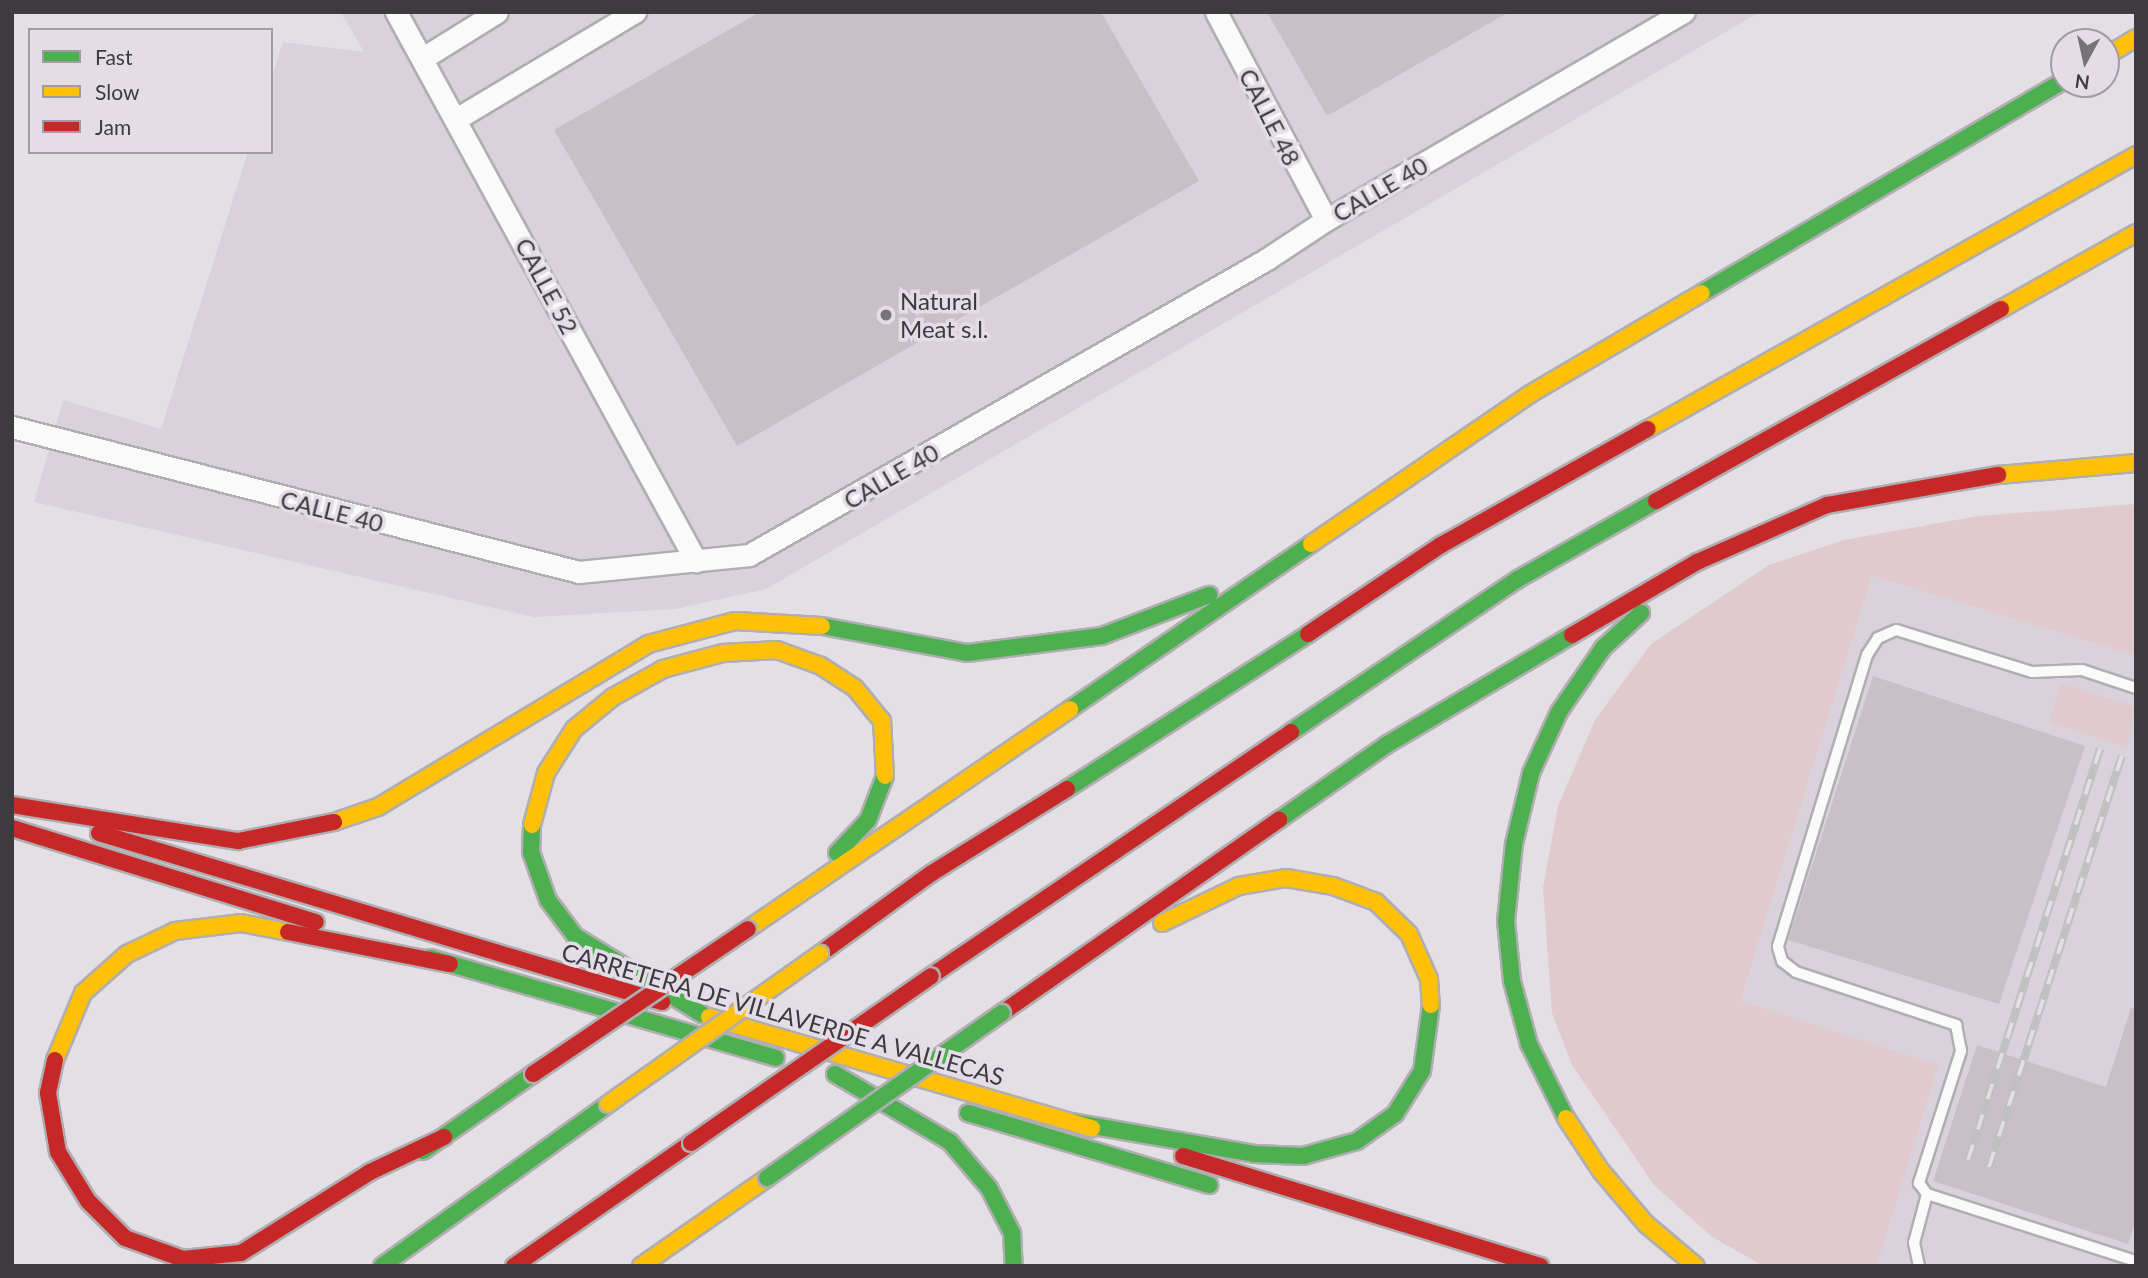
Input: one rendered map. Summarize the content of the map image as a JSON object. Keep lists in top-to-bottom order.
{
  "streets": {
    "main road": ["CARRETERA DE VILLAVERDE A VALLECAS"],
    "street": ["CALLE 48", "CALLE 40", "CALLE 52"]
  },
  "crossings": [
    ["CALLE 48", "CALLE 40"],
    ["CALLE 40", "CALLE 52"]
  ],
  "places": ["Natural Meat s.l."],
  "legend": ["Fast", "Slow", "Jam"],
  "north": "bottom"
}
